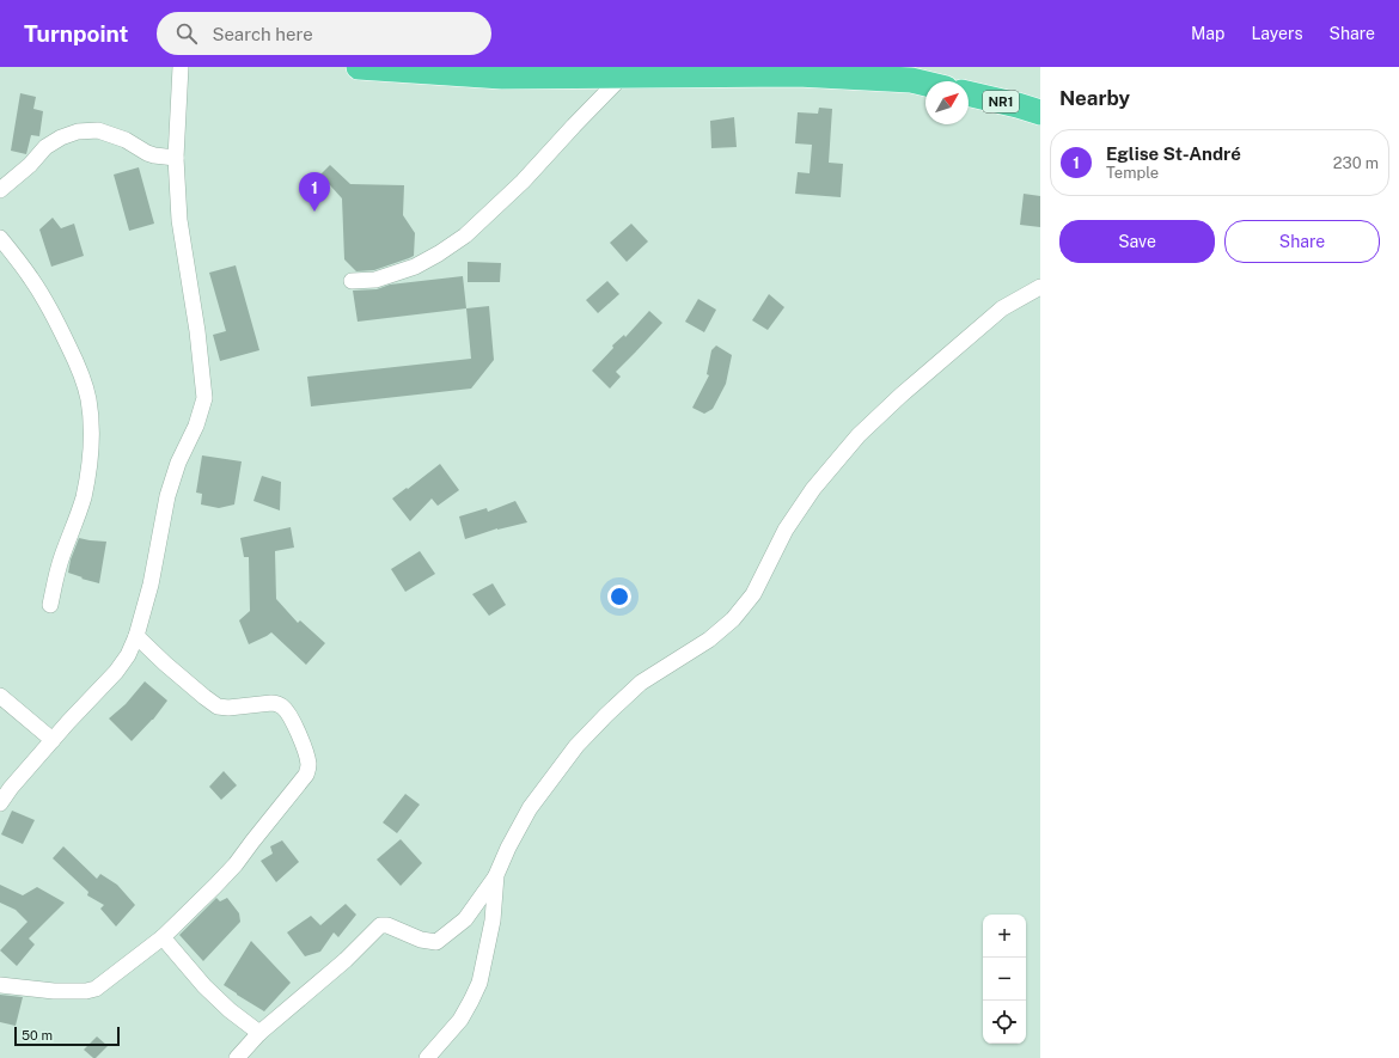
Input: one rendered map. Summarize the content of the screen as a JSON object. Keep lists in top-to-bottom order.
{
  "streets": {
    "highway": ["NR1"]
  },
  "scale_bar": "50 m",
  "north": "top right",
  "page": {
    "header": "Turnpoint",
    "search": "Search here",
    "nav": ["Map", "Layers", "Share"],
    "heading": "Nearby",
    "list": [
      {
        "mark": "1",
        "name": "Eglise St-André",
        "note": "Temple",
        "value": "230 m"
      }
    ],
    "pins": "1",
    "buttons": ["Save", "Share"],
    "map_buttons": ["+", "−"],
    "scale": "50 m"
  }
}
